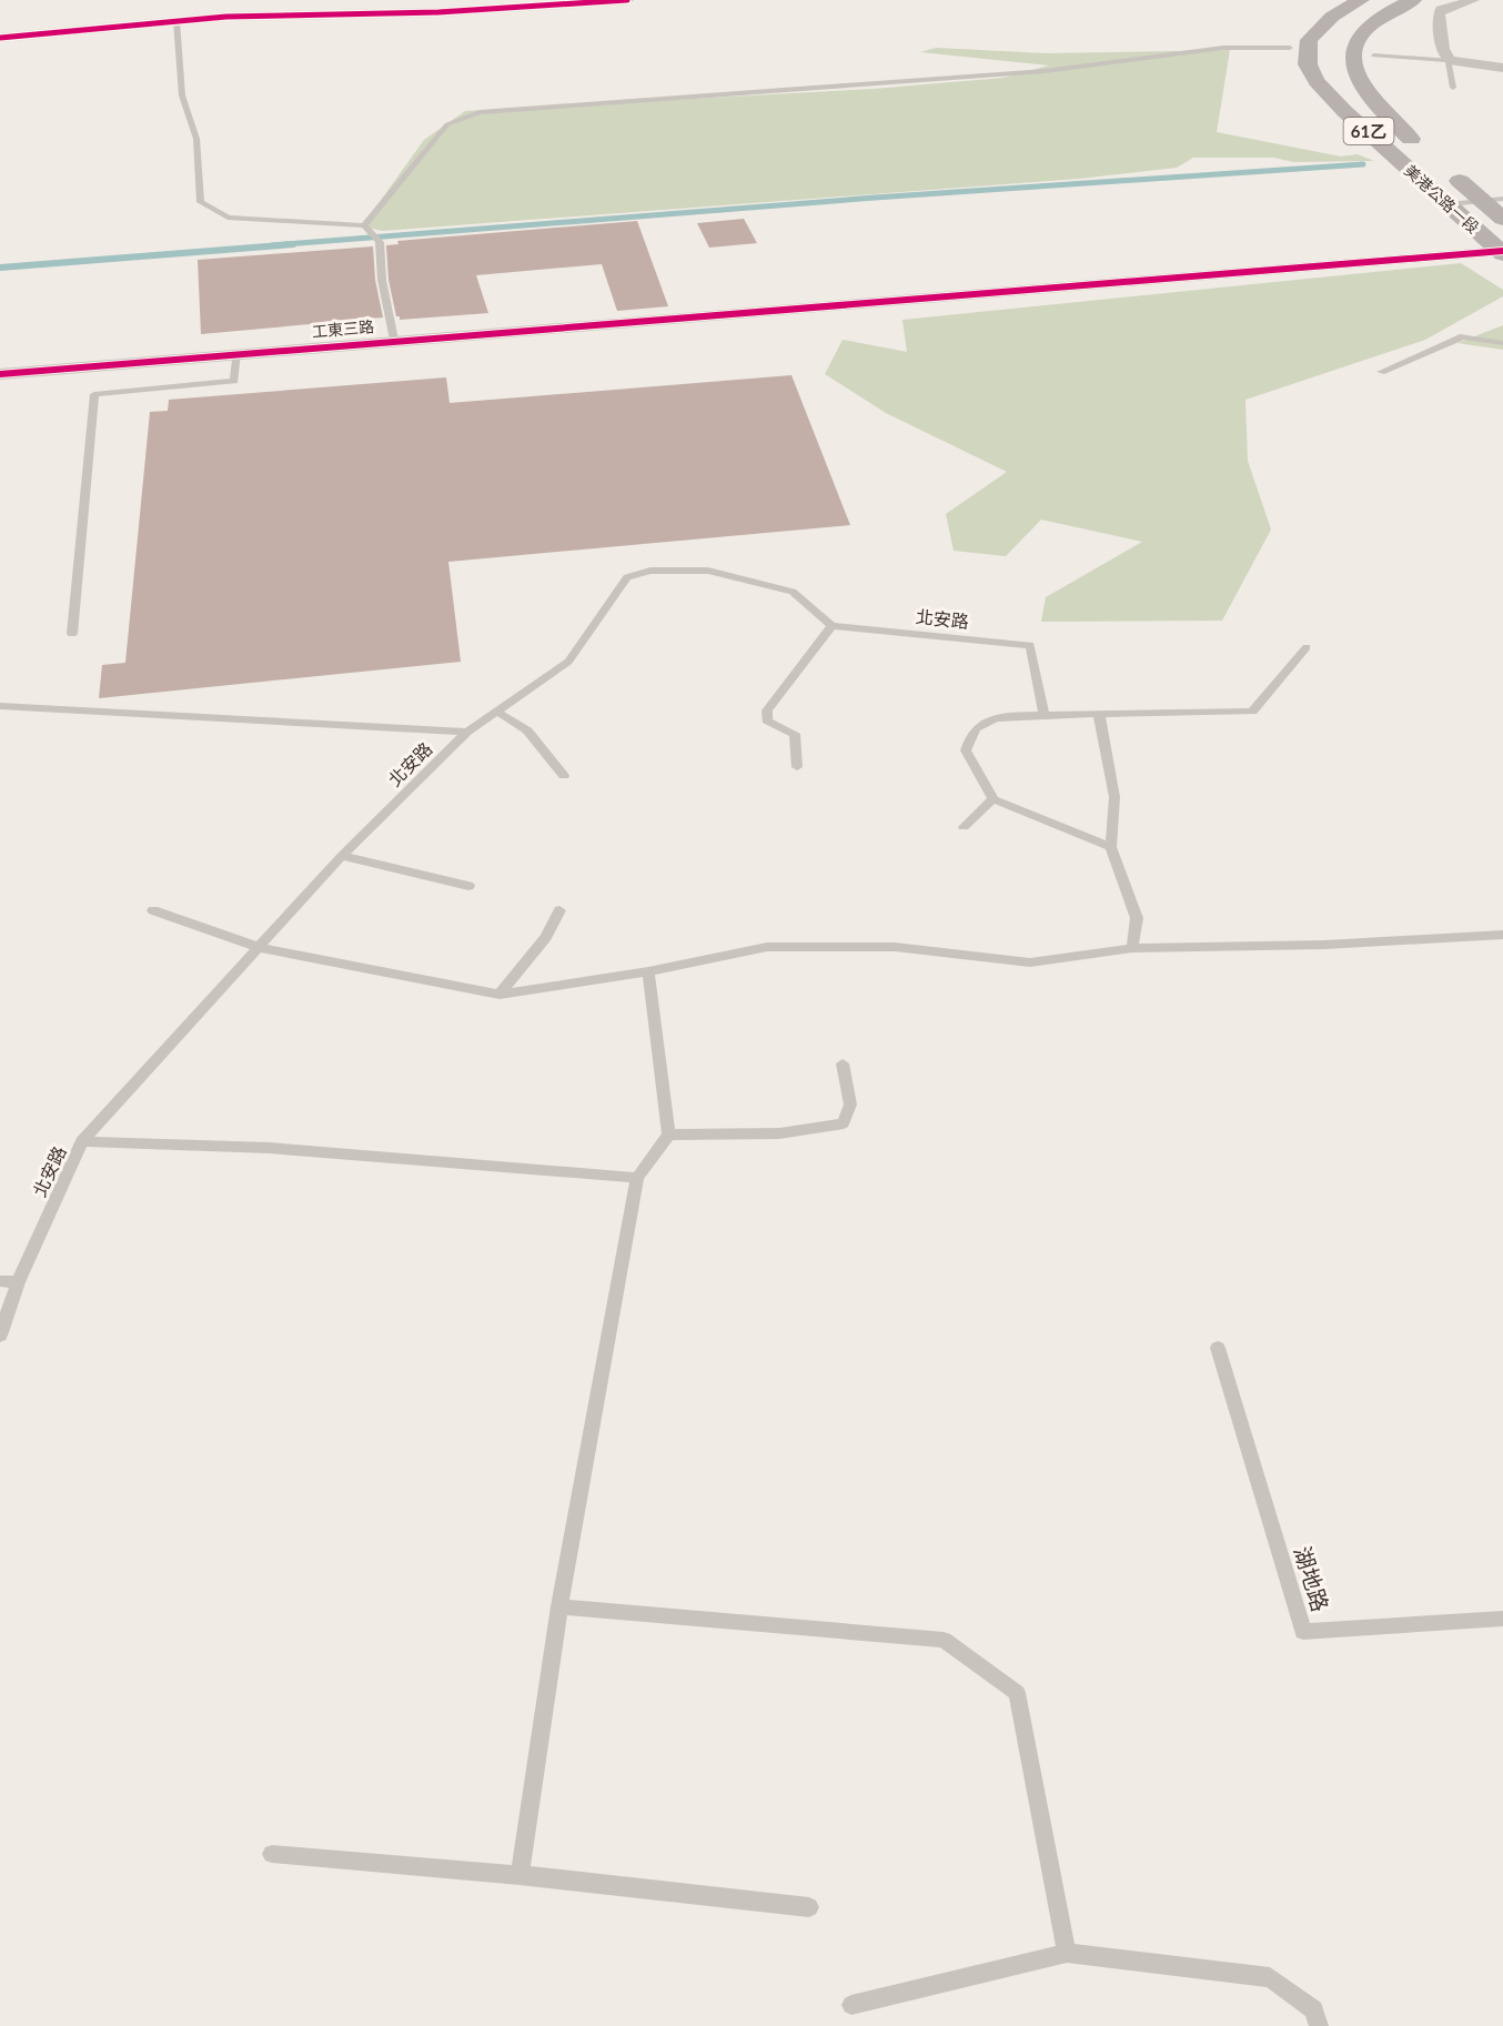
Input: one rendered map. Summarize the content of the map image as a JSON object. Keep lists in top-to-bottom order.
{
  "streets": {
    "main road": ["61乙", "美港公路一段"],
    "street": ["工東三路"],
    "lane": ["北安路", "湖地路"]
  },
  "crossings": [
    ["美港公路一段", "工東三路"]
  ]
}
